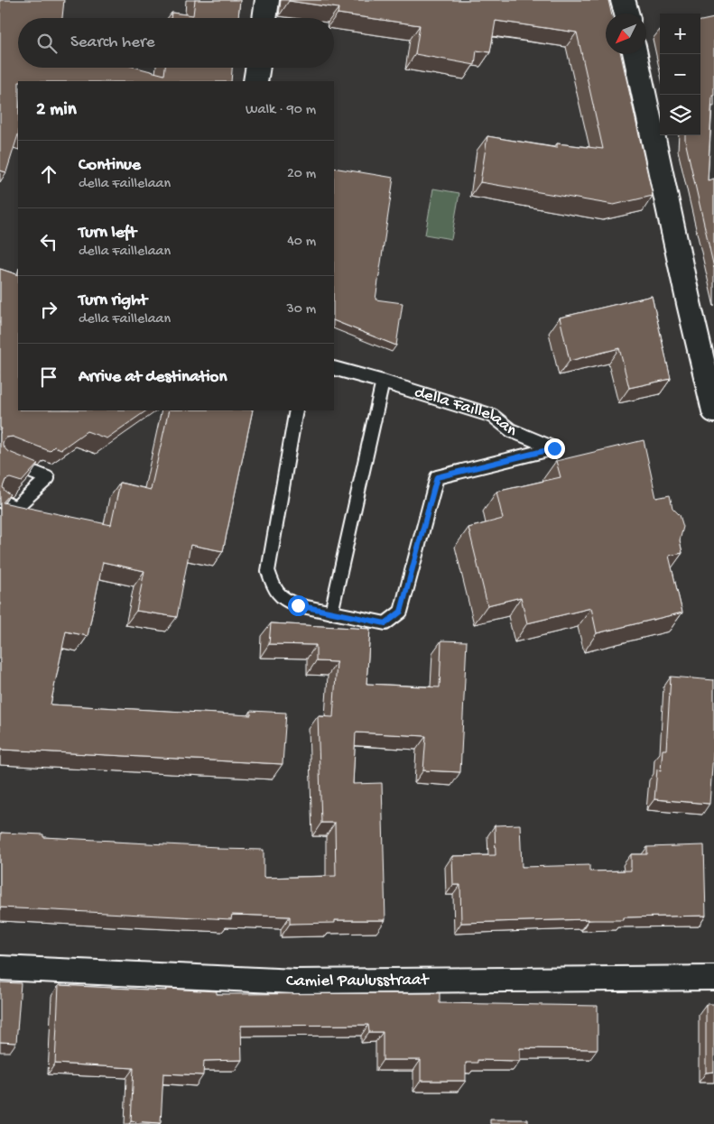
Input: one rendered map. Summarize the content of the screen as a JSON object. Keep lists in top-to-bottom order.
{
  "streets": {
    "street": ["Camiel Paulusstraat"],
    "lane": ["della Faillelaan"]
  },
  "north": "bottom left",
  "page": {
    "map_buttons": ["+", "−"],
    "search": "Search here",
    "heading": ["2 min", "Walk · 90 m"],
    "list": [
      ["Continue", "della Faillelaan", "20 m"],
      ["Turn left", "della Faillelaan", "40 m"],
      ["Turn right", "della Faillelaan", "30 m"],
      "Arrive at destination"
    ]
  }
}
